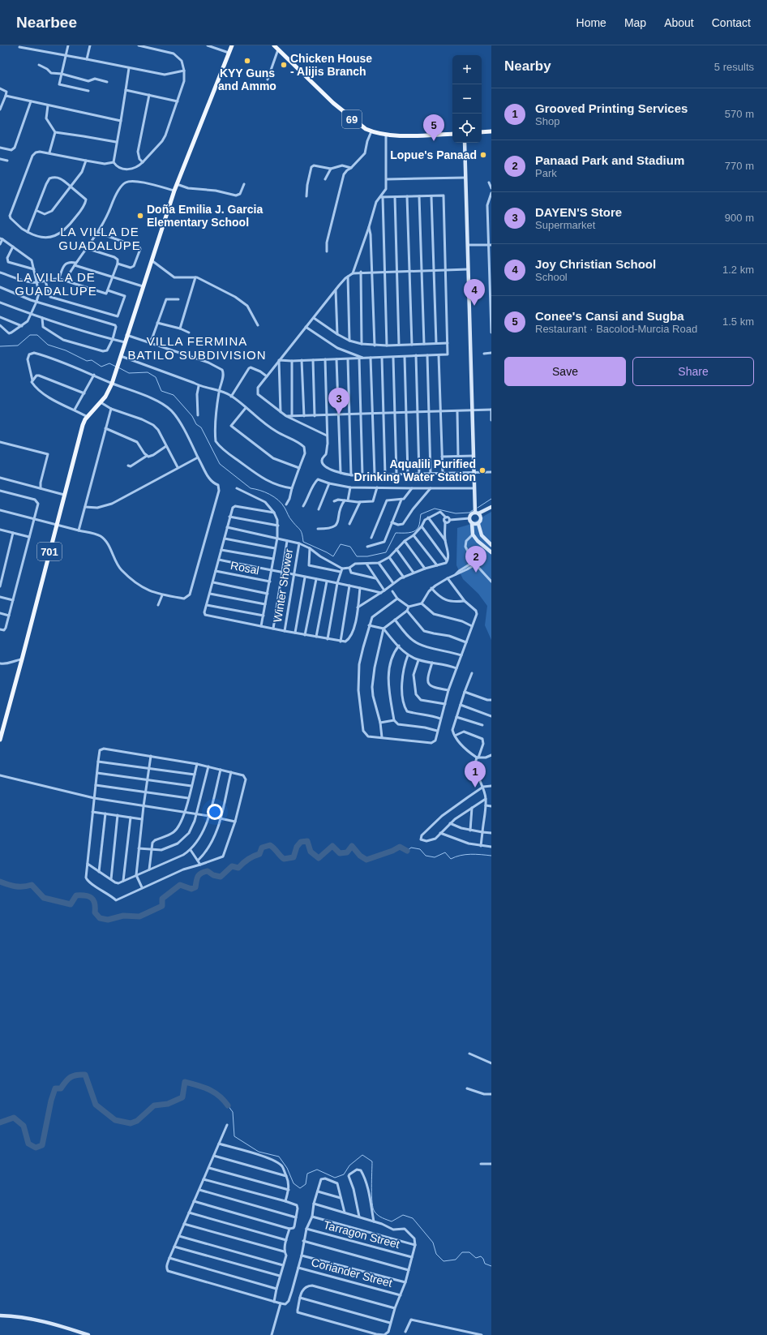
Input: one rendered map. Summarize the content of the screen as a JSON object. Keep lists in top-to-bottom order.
{
  "streets": {
    "main road": ["69", "701"],
    "street": [
      "Rosal",
      "Winter Shower",
      "Tarragon Street",
      "Coriander Street"
    ]
  },
  "districts": ["LA VILLA DE GUADALUPE", "LA VILLA DE GUADALUPE", "VILLA FERMINA BATILO SUBDIVISION"],
  "places": [
    "KYY Guns and Ammo",
    "Chicken House - Alijis Branch",
    "Lopue's Panaad",
    "Doña Emilia J. Garcia Elementary School",
    "Aqualili Purified Drinking Water Station"
  ],
  "page": {
    "header": "Nearbee",
    "nav": [
      "Home",
      "Map",
      "About",
      "Contact"
    ],
    "heading": ["Nearby", "5 results"],
    "map_buttons": ["+", "−"],
    "list": [
      {
        "mark": "1",
        "name": "Grooved Printing Services",
        "note": "Shop",
        "value": "570 m"
      },
      {
        "mark": "2",
        "name": "Panaad Park and Stadium",
        "note": "Park",
        "value": "770 m"
      },
      {
        "mark": "3",
        "name": "DAYEN'S Store",
        "note": "Supermarket",
        "value": "900 m"
      },
      {
        "mark": "4",
        "name": "Joy Christian School",
        "note": "School",
        "value": "1.2 km"
      },
      {
        "mark": "5",
        "name": "Conee's Cansi and Sugba",
        "note": "Restaurant · Bacolod-Murcia Road",
        "value": "1.5 km"
      }
    ],
    "pins": [
      "5",
      "4",
      "3",
      "2",
      "1"
    ],
    "buttons": ["Save", "Share"]
  }
}
